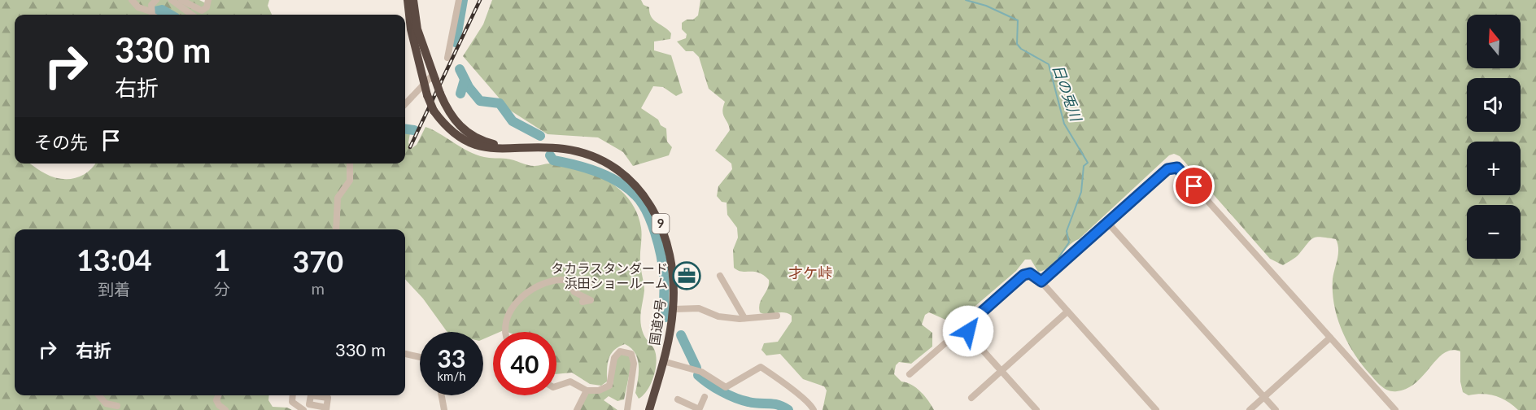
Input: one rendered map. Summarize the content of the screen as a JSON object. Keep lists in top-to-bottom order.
{
  "streets": {
    "highway": ["9", "国道9号"]
  },
  "districts": ["才ケ峠"],
  "water": ["日の兎川"],
  "places": {
    "office": ["タカラスタンダード 浜田ショールーム"]
  },
  "north": "top",
  "page": {
    "map_buttons": ["+", "−"],
    "turn": ["330 m", "右折"],
    "then": "その先",
    "eta": [
      "13:04",
      "到着",
      "1",
      "分",
      "370",
      "m"
    ],
    "list": [
      {
        "name": "右折",
        "value": "330 m"
      }
    ],
    "speed": "33 km/h",
    "limit": "40"
  }
}
